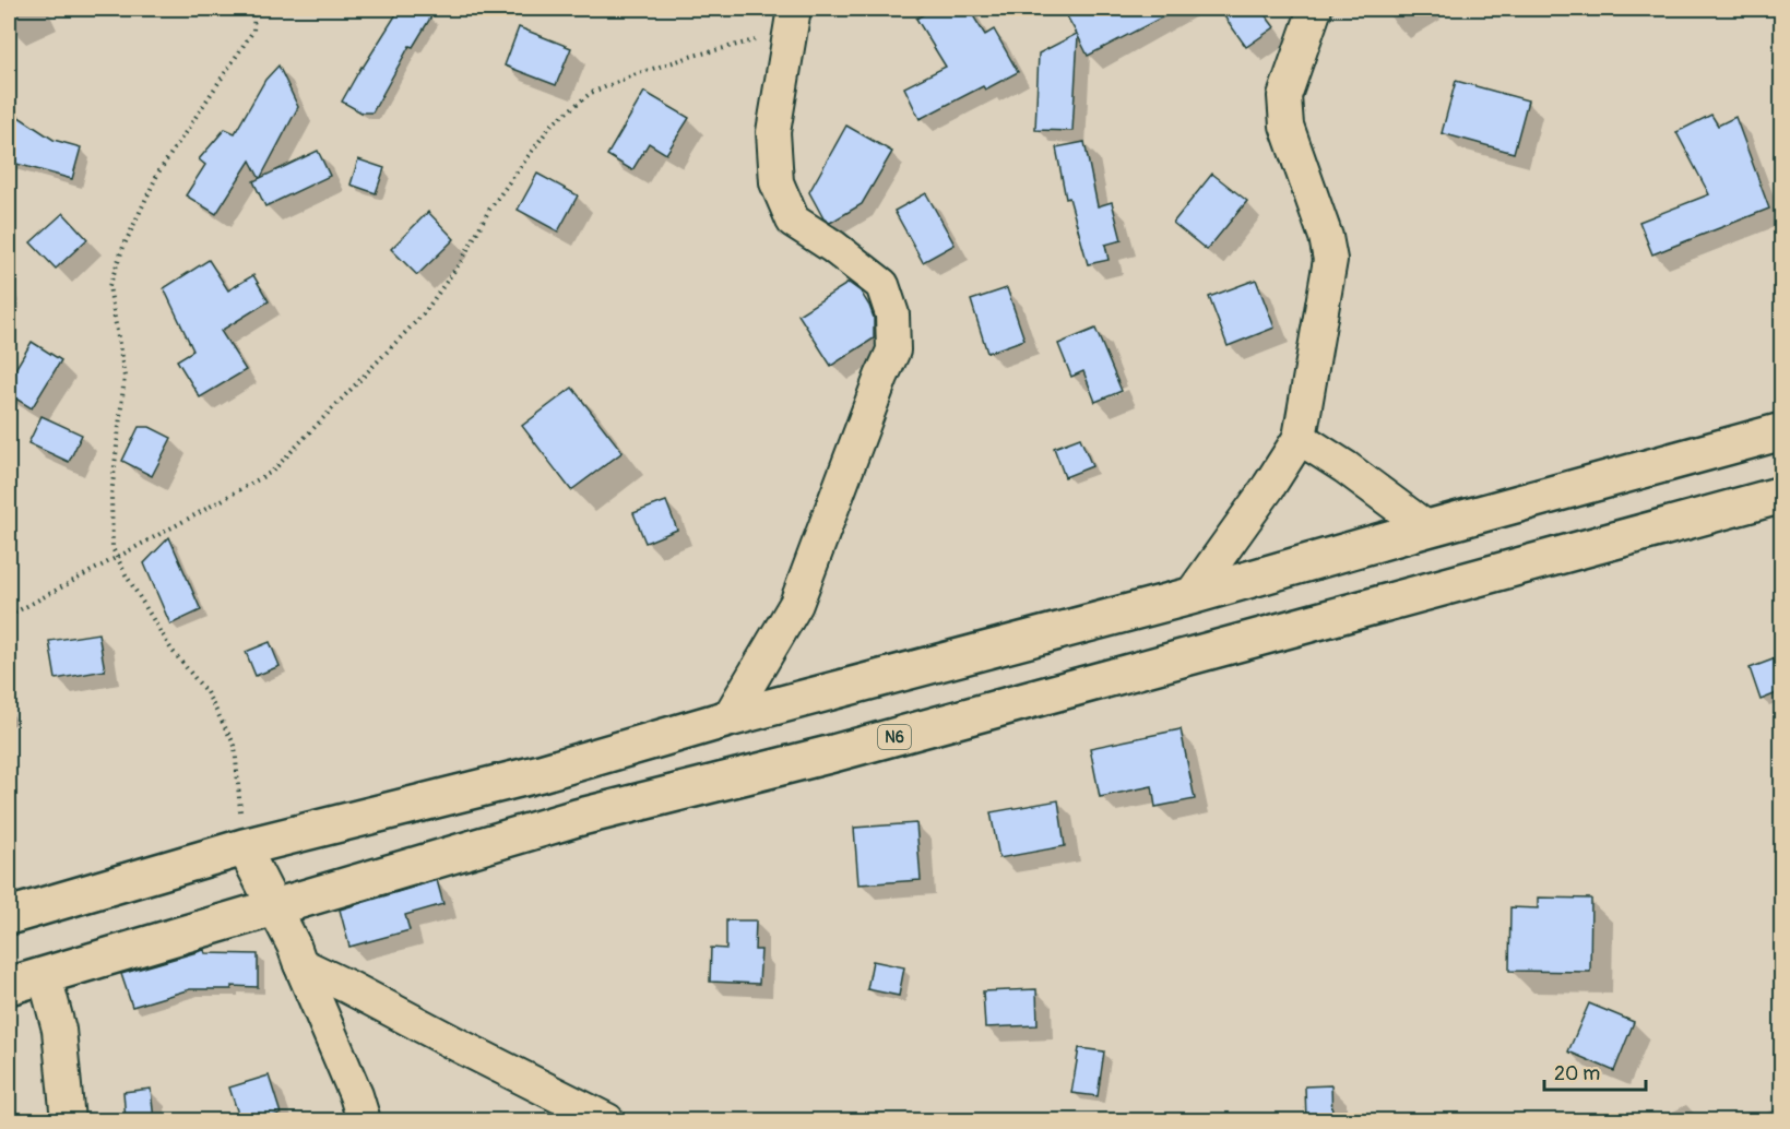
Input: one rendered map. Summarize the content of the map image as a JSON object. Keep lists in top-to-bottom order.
{
  "streets": {
    "highway": ["N6"]
  },
  "scale_bar": "20 m"
}
